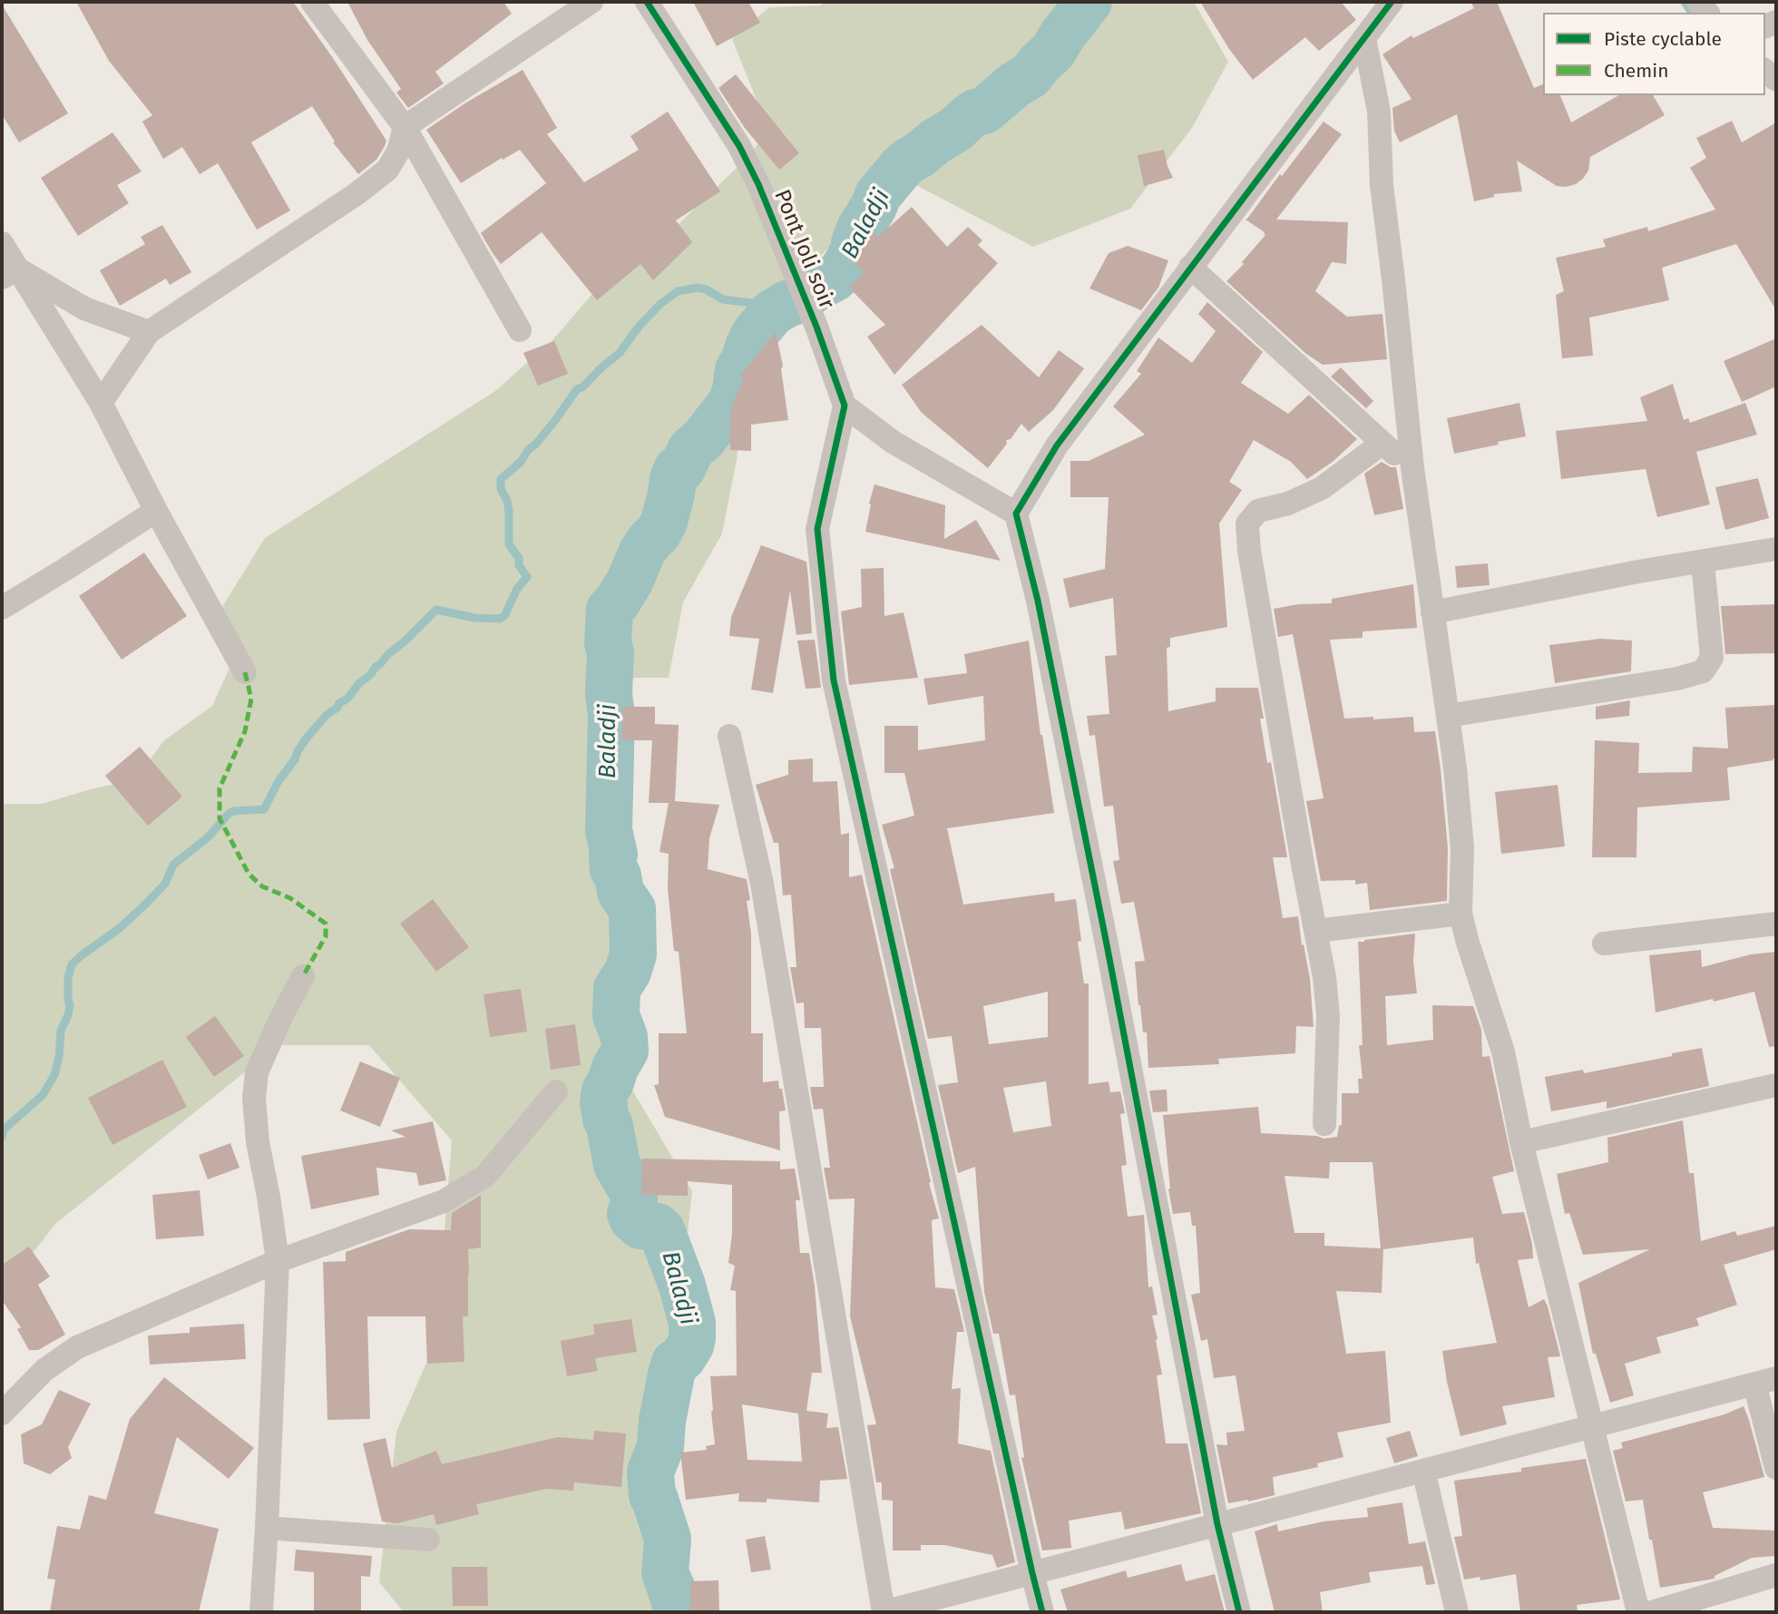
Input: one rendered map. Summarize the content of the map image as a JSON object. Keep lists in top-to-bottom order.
{
  "streets": {
    "street": ["Pont Joli soir"]
  },
  "water": ["Baladji"],
  "legend": ["Piste cyclable", "Chemin"]
}
